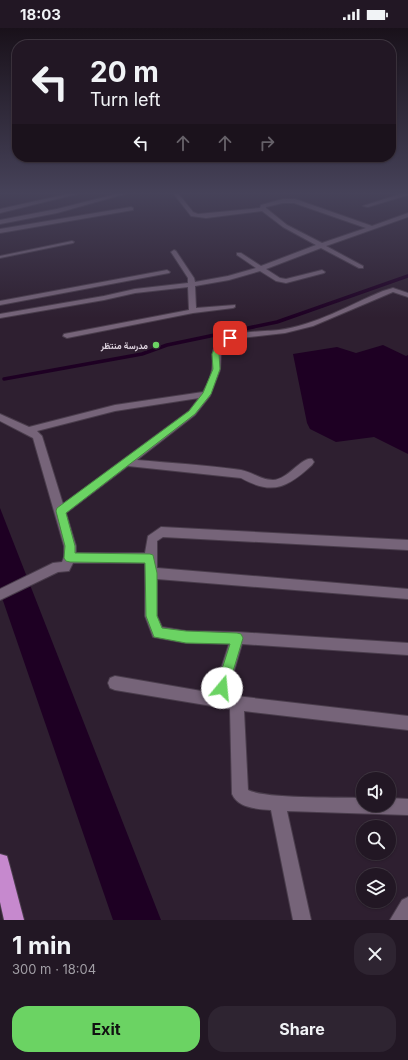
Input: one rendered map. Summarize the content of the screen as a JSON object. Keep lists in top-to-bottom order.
{
  "places": ["مدرسة منتظر"],
  "page": {
    "status": "18:03",
    "turn": ["20 m", "Turn left"],
    "heading": ["1 min", "300 m · 18:04"],
    "buttons": ["Exit", "Share"]
  }
}
